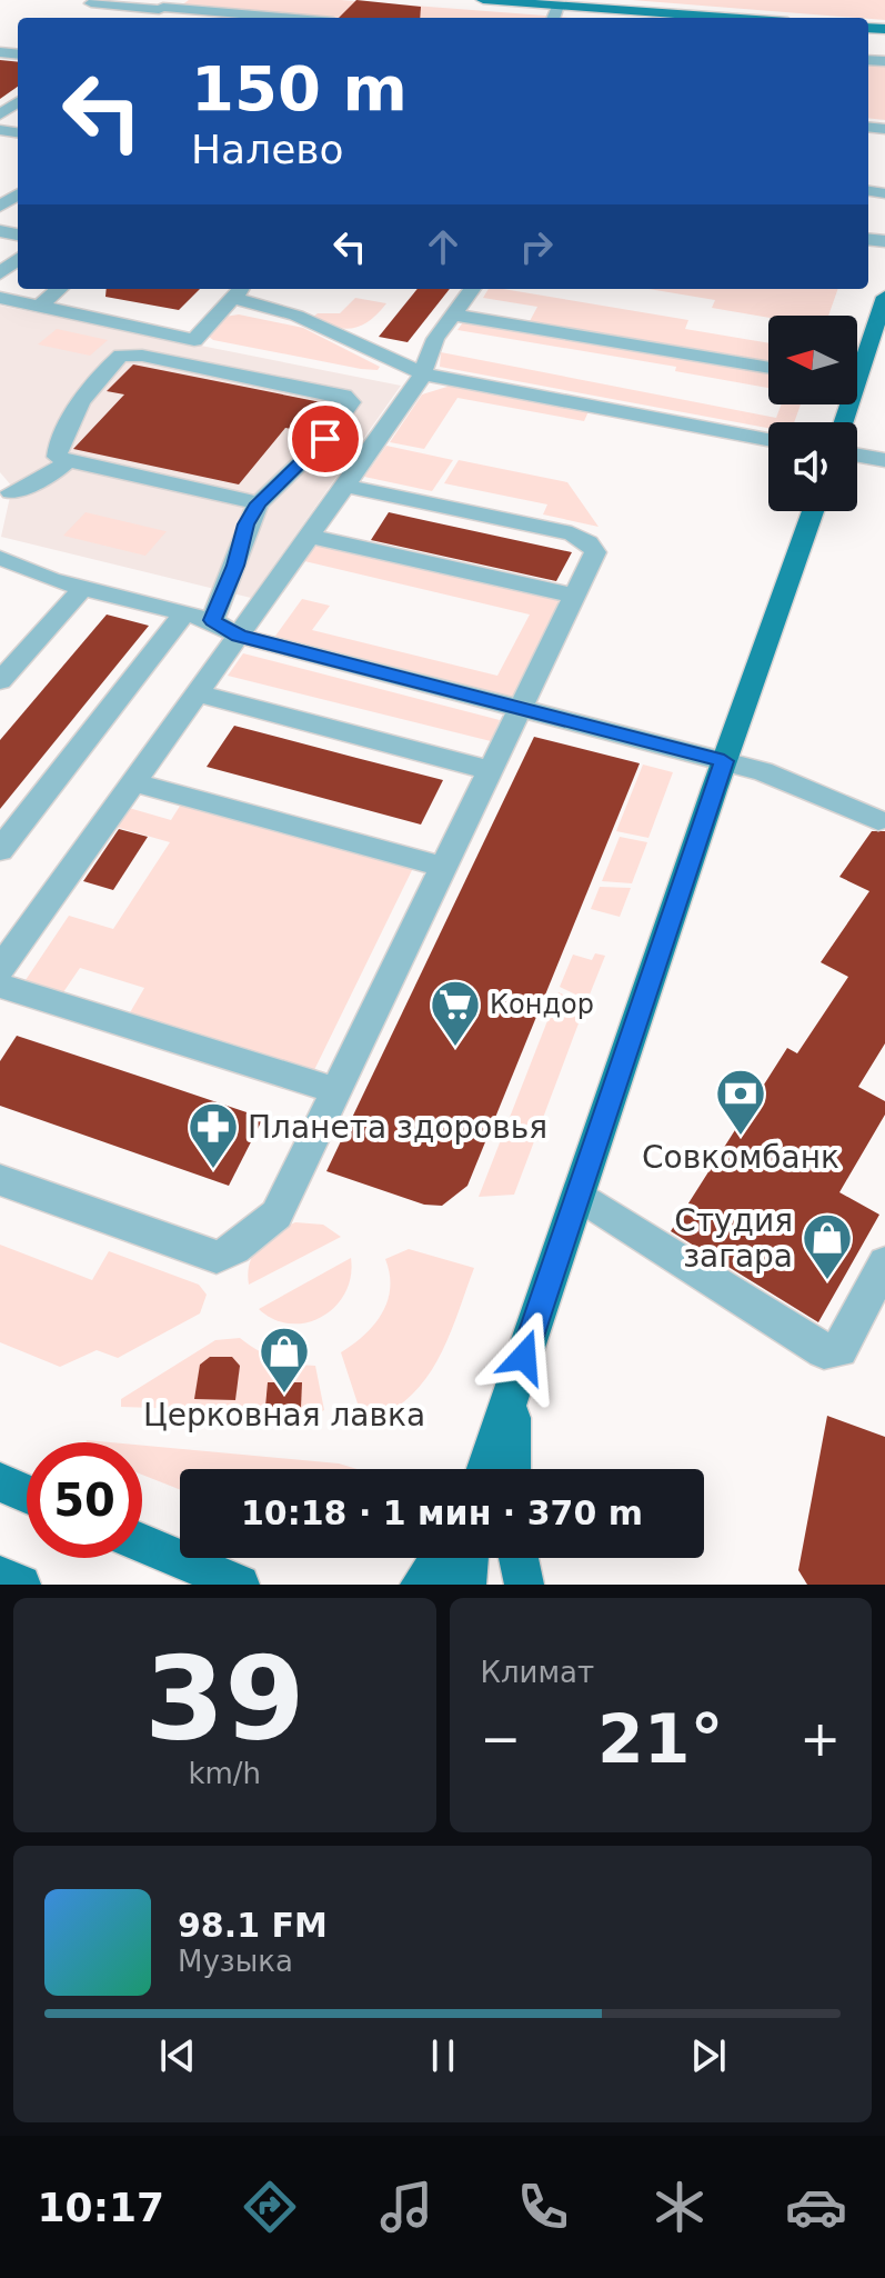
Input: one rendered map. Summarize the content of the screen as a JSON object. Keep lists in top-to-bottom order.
{
  "places": {
    "supermarket": ["Кондор"],
    "bank": ["Совкомбанк"],
    "pharmacy": ["Планета здоровья"],
    "shop": ["Студия загара", "Церковная лавка"]
  },
  "north": "left",
  "page": {
    "turn": ["150 m", "Налево"],
    "limit": "50",
    "trip": "10:18 · 1 мин · 370 m",
    "tile": [
      ["39", "km/h"],
      "Климат"
    ],
    "heat": ["−", "21°", "+"],
    "song": ["98.1 FM", "Музыка"],
    "tabs": "10:17"
  }
}
